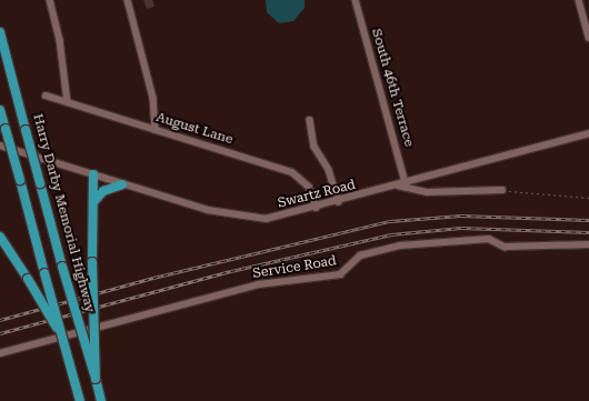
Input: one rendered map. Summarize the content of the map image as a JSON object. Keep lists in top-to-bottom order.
{
  "streets": {
    "highway": ["Harry Darby Memorial Highway"],
    "street": [
      "South 46th Terrace",
      "August Lane",
      "Swartz Road",
      "Service Road"
    ]
  },
  "crossings": [
    ["South 46th Terrace", "Swartz Road"],
    ["August Lane", "Swartz Road"]
  ]
}
